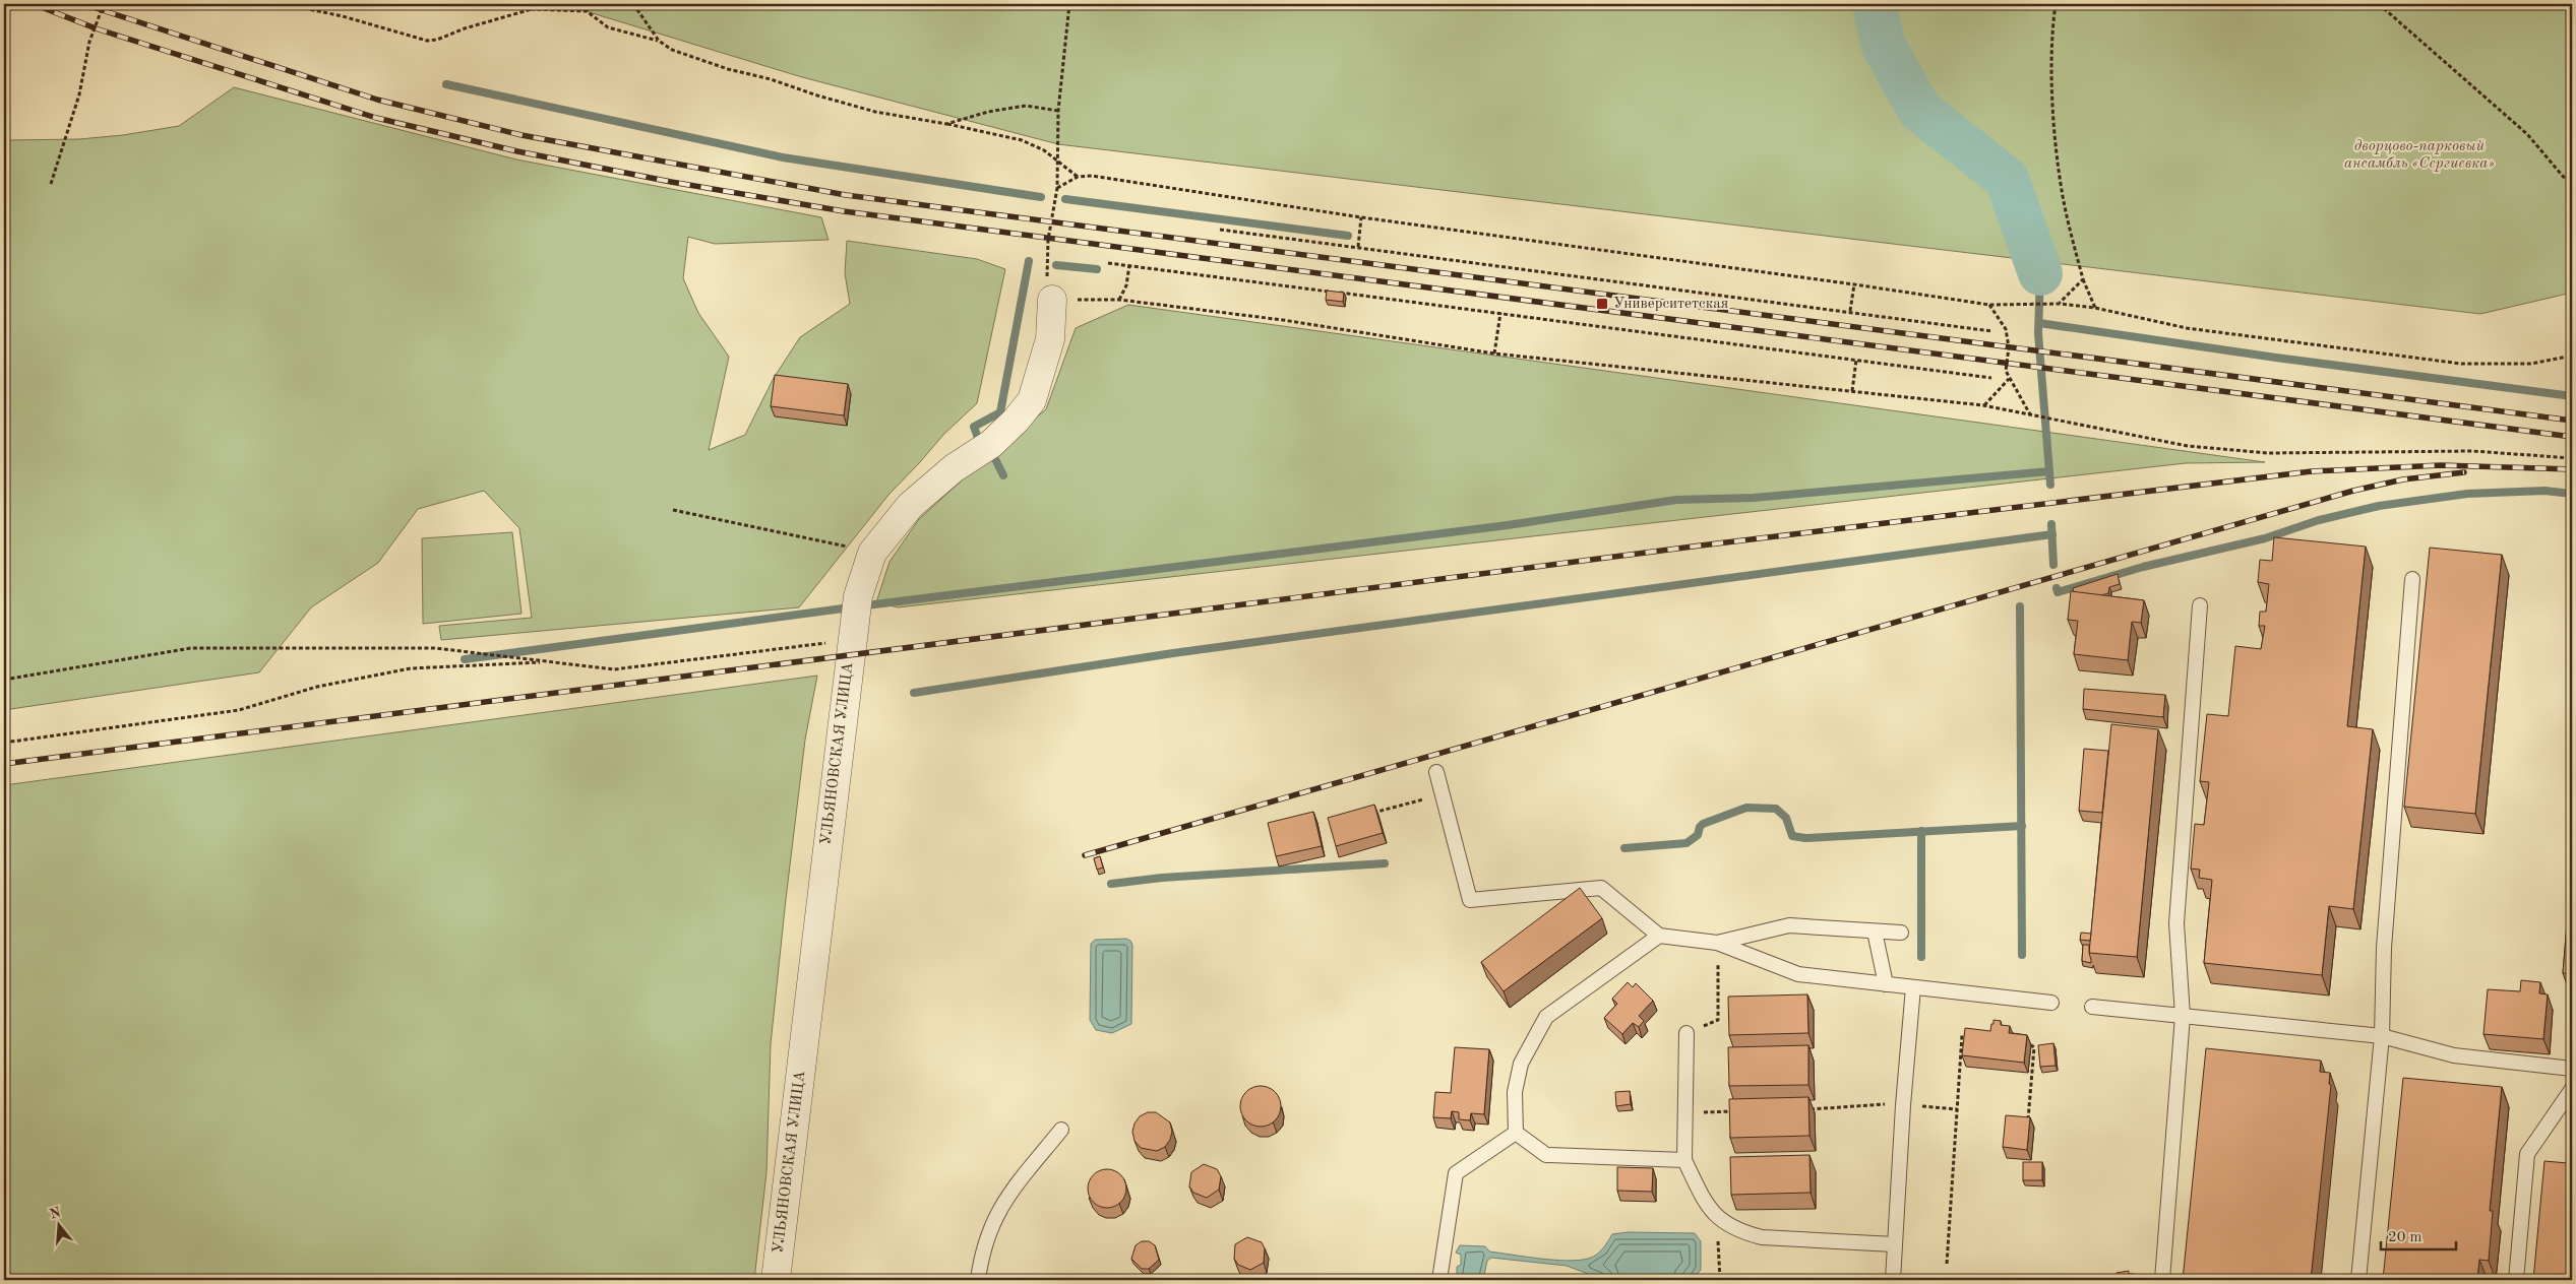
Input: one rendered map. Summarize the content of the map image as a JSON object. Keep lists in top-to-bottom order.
{
  "streets": {
    "street": ["УЛЬЯНОВСКАЯ УЛИЦА"]
  },
  "parks": ["дворцово-парковый ансамбль «Сергиевка»"],
  "places": {
    "transit": ["Университетская"]
  },
  "scale_bar": "20 m",
  "north": "top"
}
